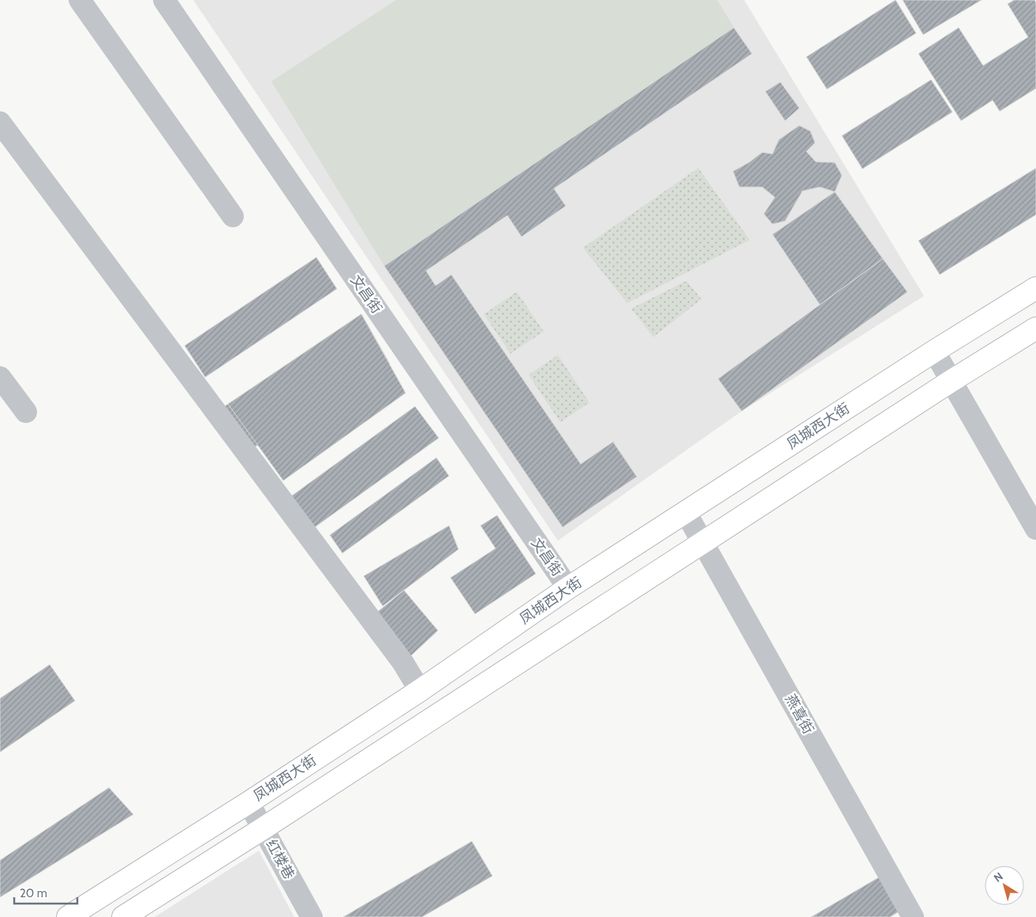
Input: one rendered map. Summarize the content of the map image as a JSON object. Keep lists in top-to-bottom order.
{
  "streets": {
    "main road": ["凤城西大街"],
    "street": ["文昌街", "燕喜街", "红楼巷"]
  },
  "crossings": [
    ["文昌街", "凤城西大街"],
    ["凤城西大街", "燕喜街"],
    ["凤城西大街", "红楼巷"]
  ],
  "scale_bar": "20 m",
  "north": "top left"
}
